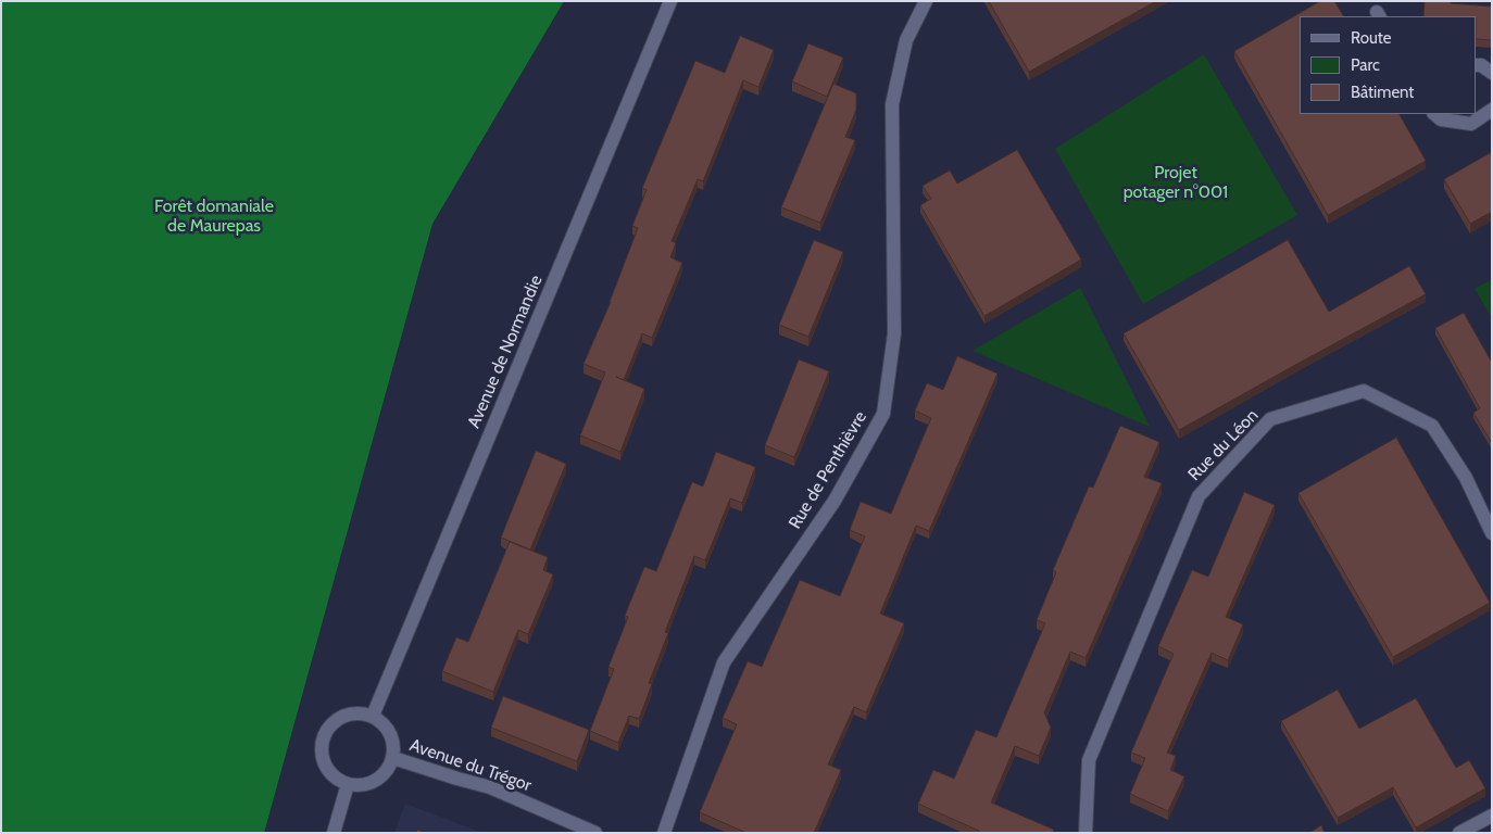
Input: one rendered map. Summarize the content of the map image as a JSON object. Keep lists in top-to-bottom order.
{
  "streets": {
    "street": [
      "Avenue de Normandie",
      "Rue du Léon",
      "Rue de Penthièvre",
      "Avenue du Trégor"
    ]
  },
  "crossings": [
    ["Avenue de Normandie", "Avenue du Trégor"]
  ],
  "parks": ["Projet potager n°001", "Forêt domaniale de Maurepas"],
  "legend": ["Route", "Parc", "Bâtiment"]
}
